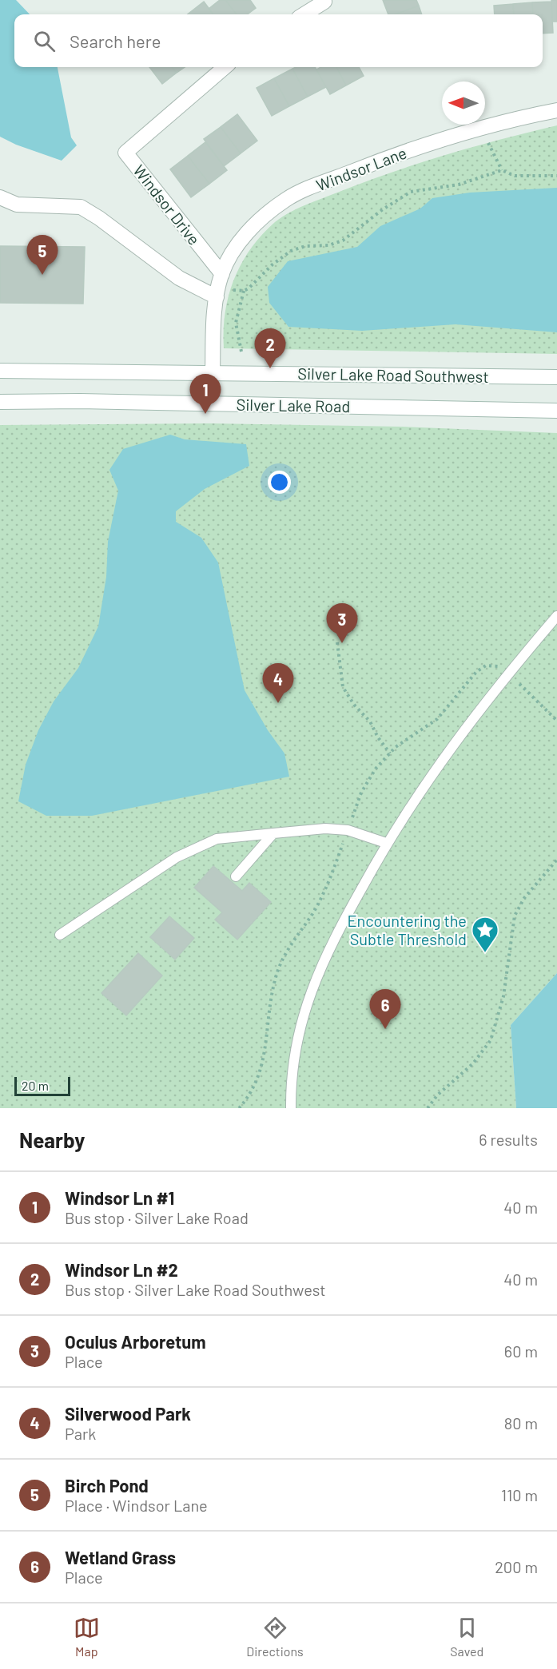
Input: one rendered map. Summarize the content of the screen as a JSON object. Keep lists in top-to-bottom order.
{
  "streets": {
    "main road": [
      "Windsor Lane",
      "Windsor Drive",
      "Silver Lake Road Southwest",
      "Silver Lake Road"
    ]
  },
  "crossings": [
    ["Windsor Lane", "Windsor Drive"],
    ["Windsor Lane", "Silver Lake Road Southwest"]
  ],
  "places": {
    "place": ["Encountering the Subtle Threshold"]
  },
  "scale_bar": "20 m",
  "north": "left",
  "page": {
    "search": "Search here",
    "pins": [
      "5",
      "2",
      "1",
      "3",
      "4",
      "6"
    ],
    "scale": "20 m",
    "heading": ["Nearby", "6 results"],
    "list": [
      {
        "mark": "1",
        "name": "Windsor Ln #1",
        "note": "Bus stop · Silver Lake Road",
        "value": "40 m"
      },
      {
        "mark": "2",
        "name": "Windsor Ln #2",
        "note": "Bus stop · Silver Lake Road Southwest",
        "value": "40 m"
      },
      {
        "mark": "3",
        "name": "Oculus Arboretum",
        "note": "Place",
        "value": "60 m"
      },
      {
        "mark": "4",
        "name": "Silverwood Park",
        "note": "Park",
        "value": "80 m"
      },
      {
        "mark": "5",
        "name": "Birch Pond",
        "note": "Place · Windsor Lane",
        "value": "110 m"
      },
      {
        "mark": "6",
        "name": "Wetland Grass",
        "note": "Place",
        "value": "200 m"
      }
    ],
    "nav": ["Map", "Directions", "Saved"]
  }
}
